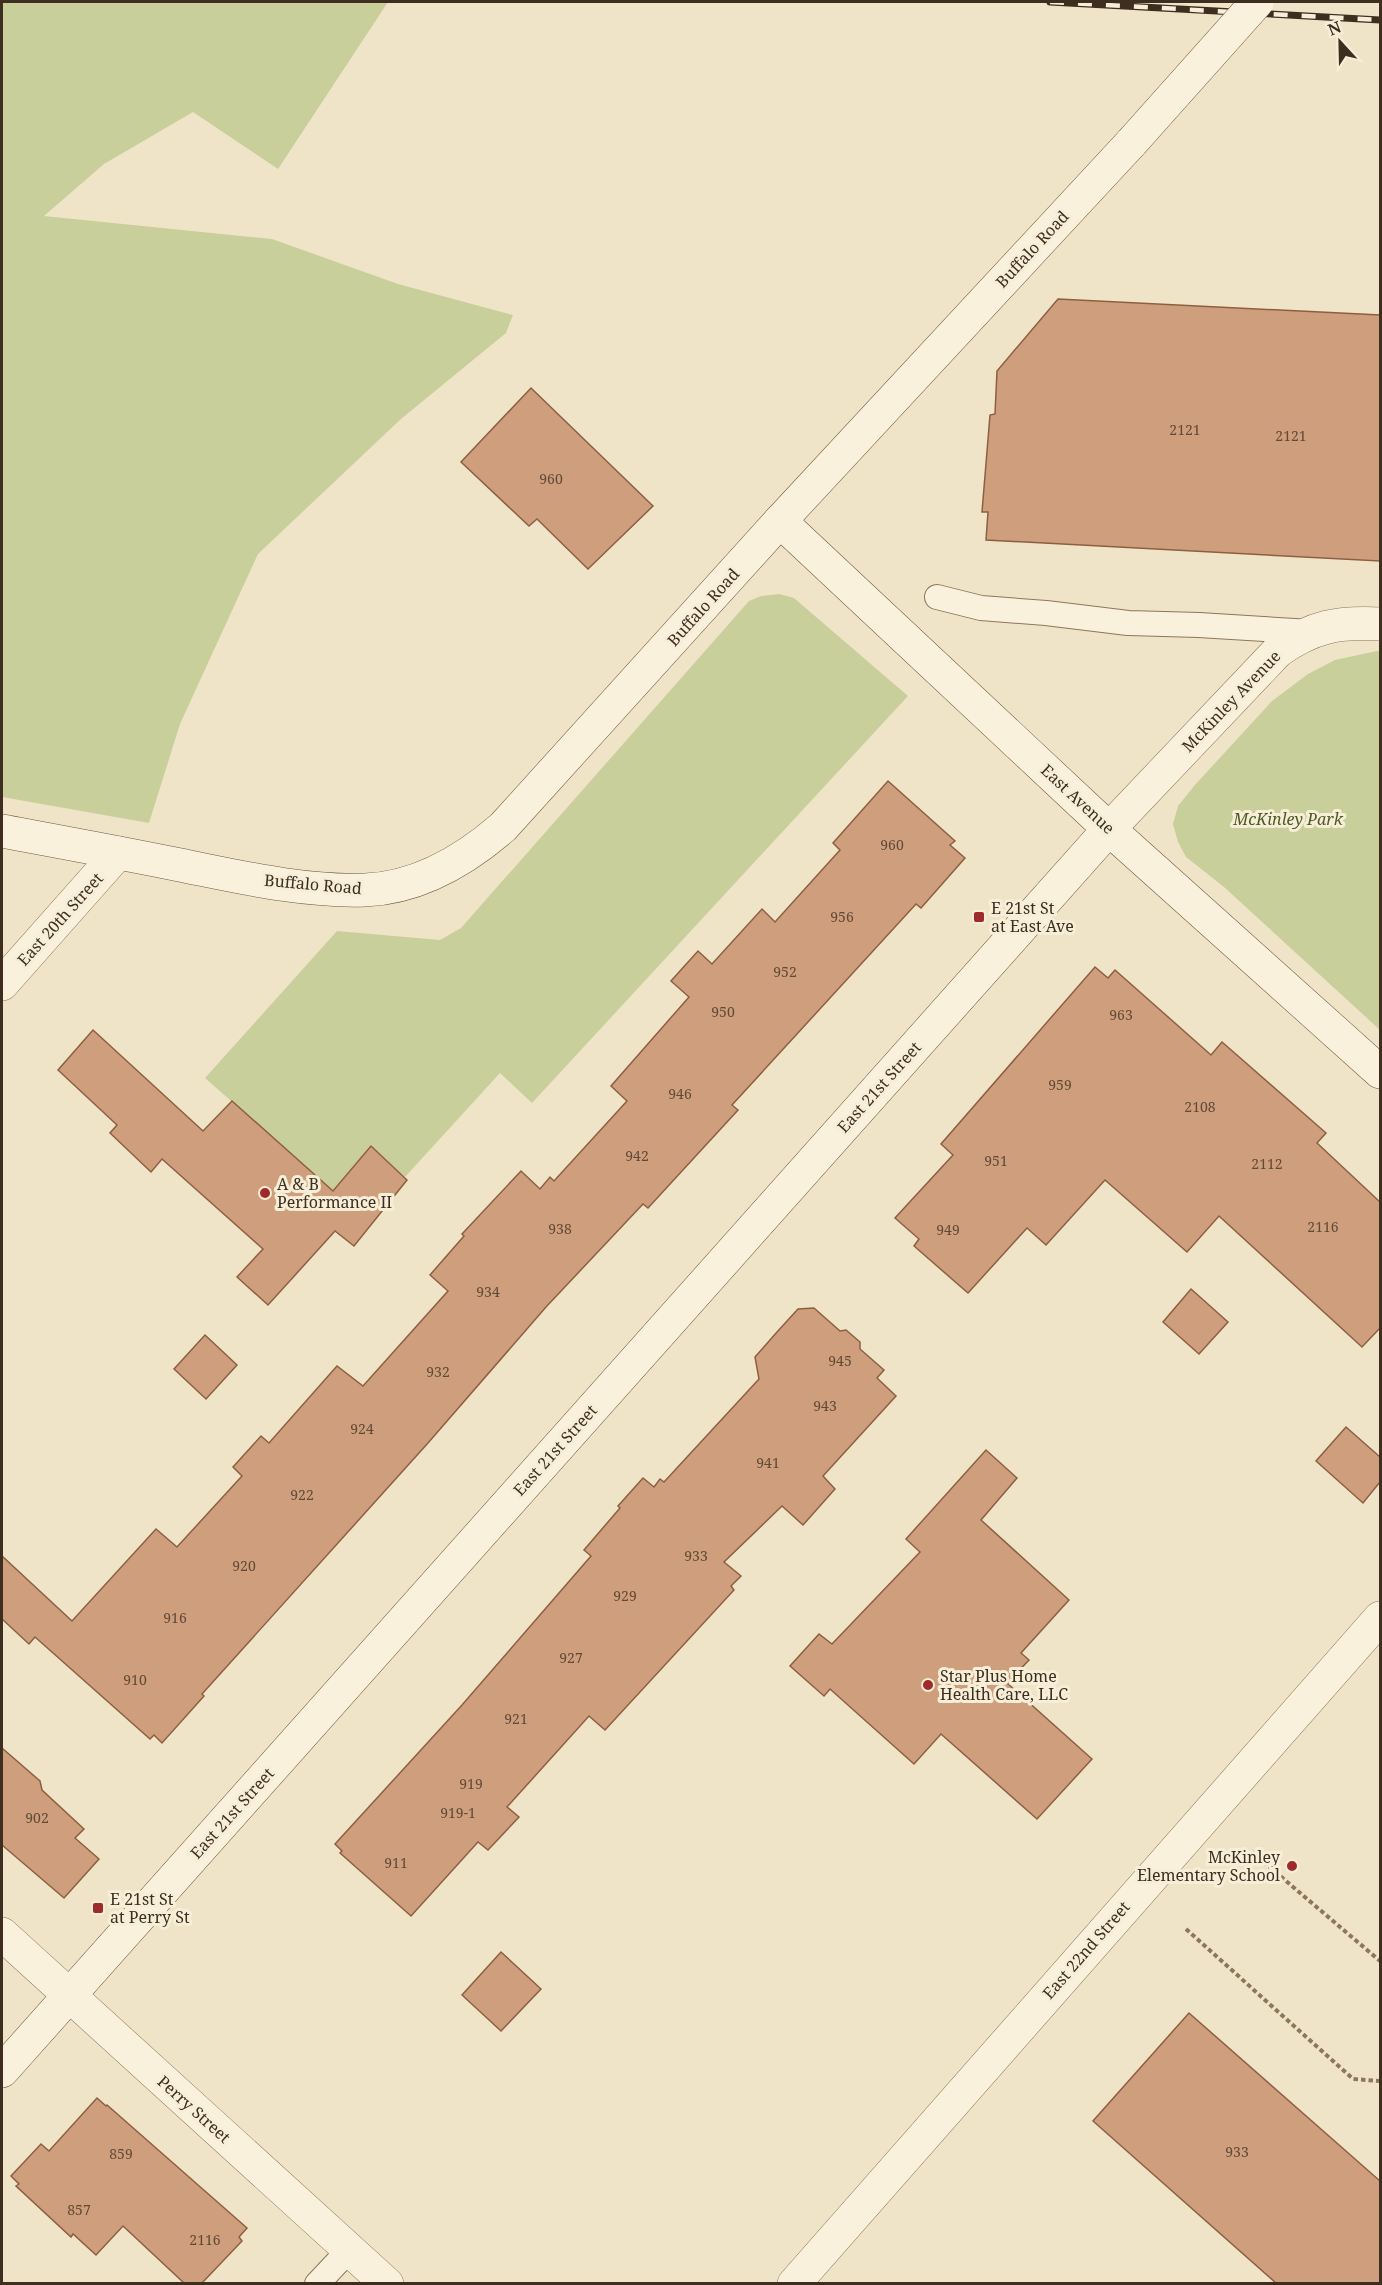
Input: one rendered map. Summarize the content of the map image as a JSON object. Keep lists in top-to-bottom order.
{
  "streets": {
    "street": [
      "Buffalo Road",
      "McKinley Avenue",
      "East Avenue",
      "East 20th Street",
      "East 21st Street",
      "East 22nd Street",
      "Perry Street"
    ]
  },
  "crossings": [
    ["Buffalo Road", "East Avenue"],
    ["Buffalo Road", "East 20th Street"],
    ["McKinley Avenue", "East Avenue"],
    ["McKinley Avenue", "East 21st Street"],
    ["East Avenue", "East 21st Street"],
    ["East 21st Street", "Perry Street"]
  ],
  "parks": ["McKinley Park"],
  "places": {
    "transit": ["E 21st St at East Ave", "E 21st St at Perry St"],
    "other": ["A & B Performance II", "Star Plus Home Health Care, LLC", "McKinley Elementary School"]
  },
  "house_numbers": [
    "2121",
    "2121",
    "960",
    "960",
    "956",
    "952",
    "950",
    "963",
    "959",
    "946",
    "2108",
    "942",
    "951",
    "2112",
    "2116",
    "938",
    "949",
    "934",
    "945",
    "932",
    "943",
    "924",
    "941",
    "922",
    "933",
    "920",
    "929",
    "916",
    "927",
    "910",
    "921",
    "919",
    "919-1",
    "902",
    "911",
    "933",
    "859",
    "857",
    "2116"
  ],
  "north": "top"
}
